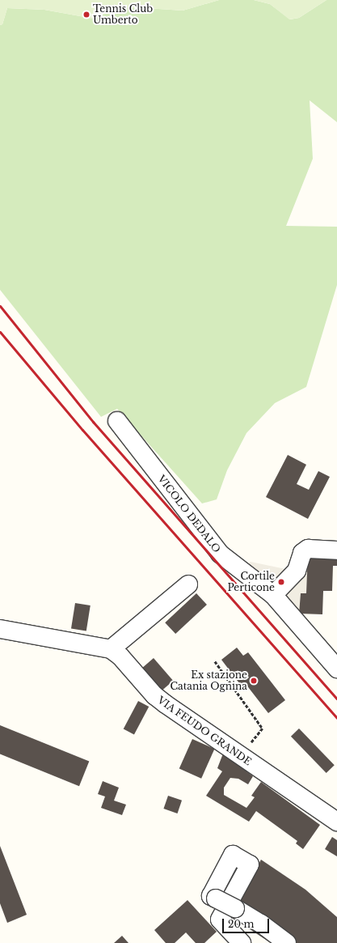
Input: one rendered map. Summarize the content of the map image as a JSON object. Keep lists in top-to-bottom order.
{
  "streets": {
    "street": ["VICOLO DEDALO", "VIA FEUDO GRANDE"]
  },
  "places": ["Tennis Club Umberto", "Cortile Perticone", "Ex stazione Catania Ognina"],
  "scale_bar": "20 m"
}
